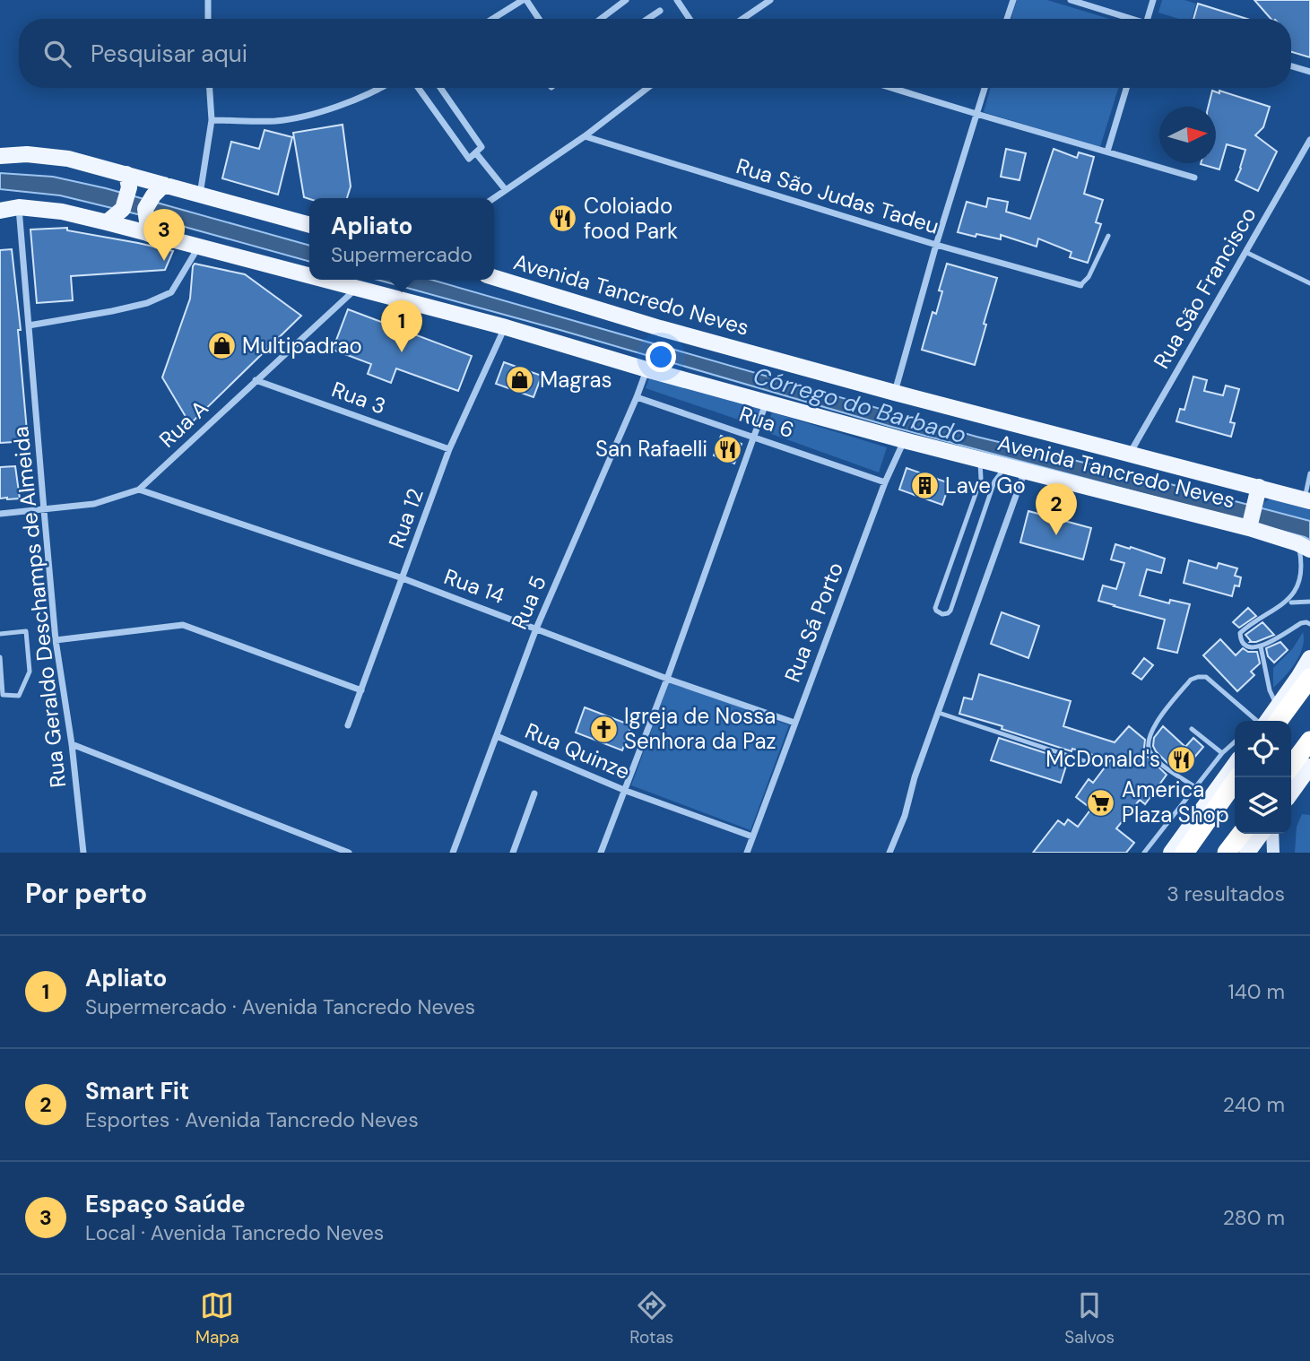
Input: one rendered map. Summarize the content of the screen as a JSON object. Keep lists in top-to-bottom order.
{
  "streets": {
    "main road": ["Avenida Tancredo Neves"],
    "street": [
      "Rua São Judas Tadeu",
      "Rua São Francisco",
      "Rua 3",
      "Rua 6",
      "Rua A",
      "Rua 12",
      "Rua 14",
      "Rua 5",
      "Rua Geraldo Deschamps de Almeida",
      "Rua Sá Porto",
      "Rua Quinze"
    ]
  },
  "crossings": [
    ["Rua São Francisco", "Avenida Tancredo Neves"],
    ["Avenida Tancredo Neves", "Rua A"],
    ["Avenida Tancredo Neves", "Rua 12"],
    ["Avenida Tancredo Neves", "Rua 5"],
    ["Avenida Tancredo Neves", "Rua Geraldo Deschamps de Almeida"],
    ["Avenida Tancredo Neves", "Rua Sá Porto"],
    ["Rua 3", "Rua A"],
    ["Rua 3", "Rua 12"],
    ["Rua 6", "Rua 5"],
    ["Rua 6", "Rua Sá Porto"],
    ["Rua A", "Rua 14"],
    ["Rua A", "Rua Geraldo Deschamps de Almeida"],
    ["Rua 12", "Rua 14"],
    ["Rua 14", "Rua 5"],
    ["Rua 14", "Rua Sá Porto"],
    ["Rua 5", "Rua Quinze"],
    ["Rua Sá Porto", "Rua Quinze"]
  ],
  "water": ["Córrego do Barbado"],
  "places": {
    "restaurant": ["Coloiado food Park", "San Rafaelli", "McDonald's"],
    "shop": ["Multipadrao", "Magras"],
    "building": ["Lave Go"],
    "church": ["Igreja de Nossa Senhora da Paz"],
    "supermarket": ["America Plaza Shop"]
  },
  "north": "right",
  "page": {
    "search": "Pesquisar aqui",
    "popup": ["Apliato", "Supermercado"],
    "pins": ["3", "1", "2"],
    "heading": ["Por perto", "3 resultados"],
    "list": [
      {
        "mark": "1",
        "name": "Apliato",
        "note": "Supermercado · Avenida Tancredo Neves",
        "value": "140 m"
      },
      {
        "mark": "2",
        "name": "Smart Fit",
        "note": "Esportes · Avenida Tancredo Neves",
        "value": "240 m"
      },
      {
        "mark": "3",
        "name": "Espaço Saúde",
        "note": "Local · Avenida Tancredo Neves",
        "value": "280 m"
      }
    ],
    "nav": ["Mapa", "Rotas", "Salvos"]
  }
}
